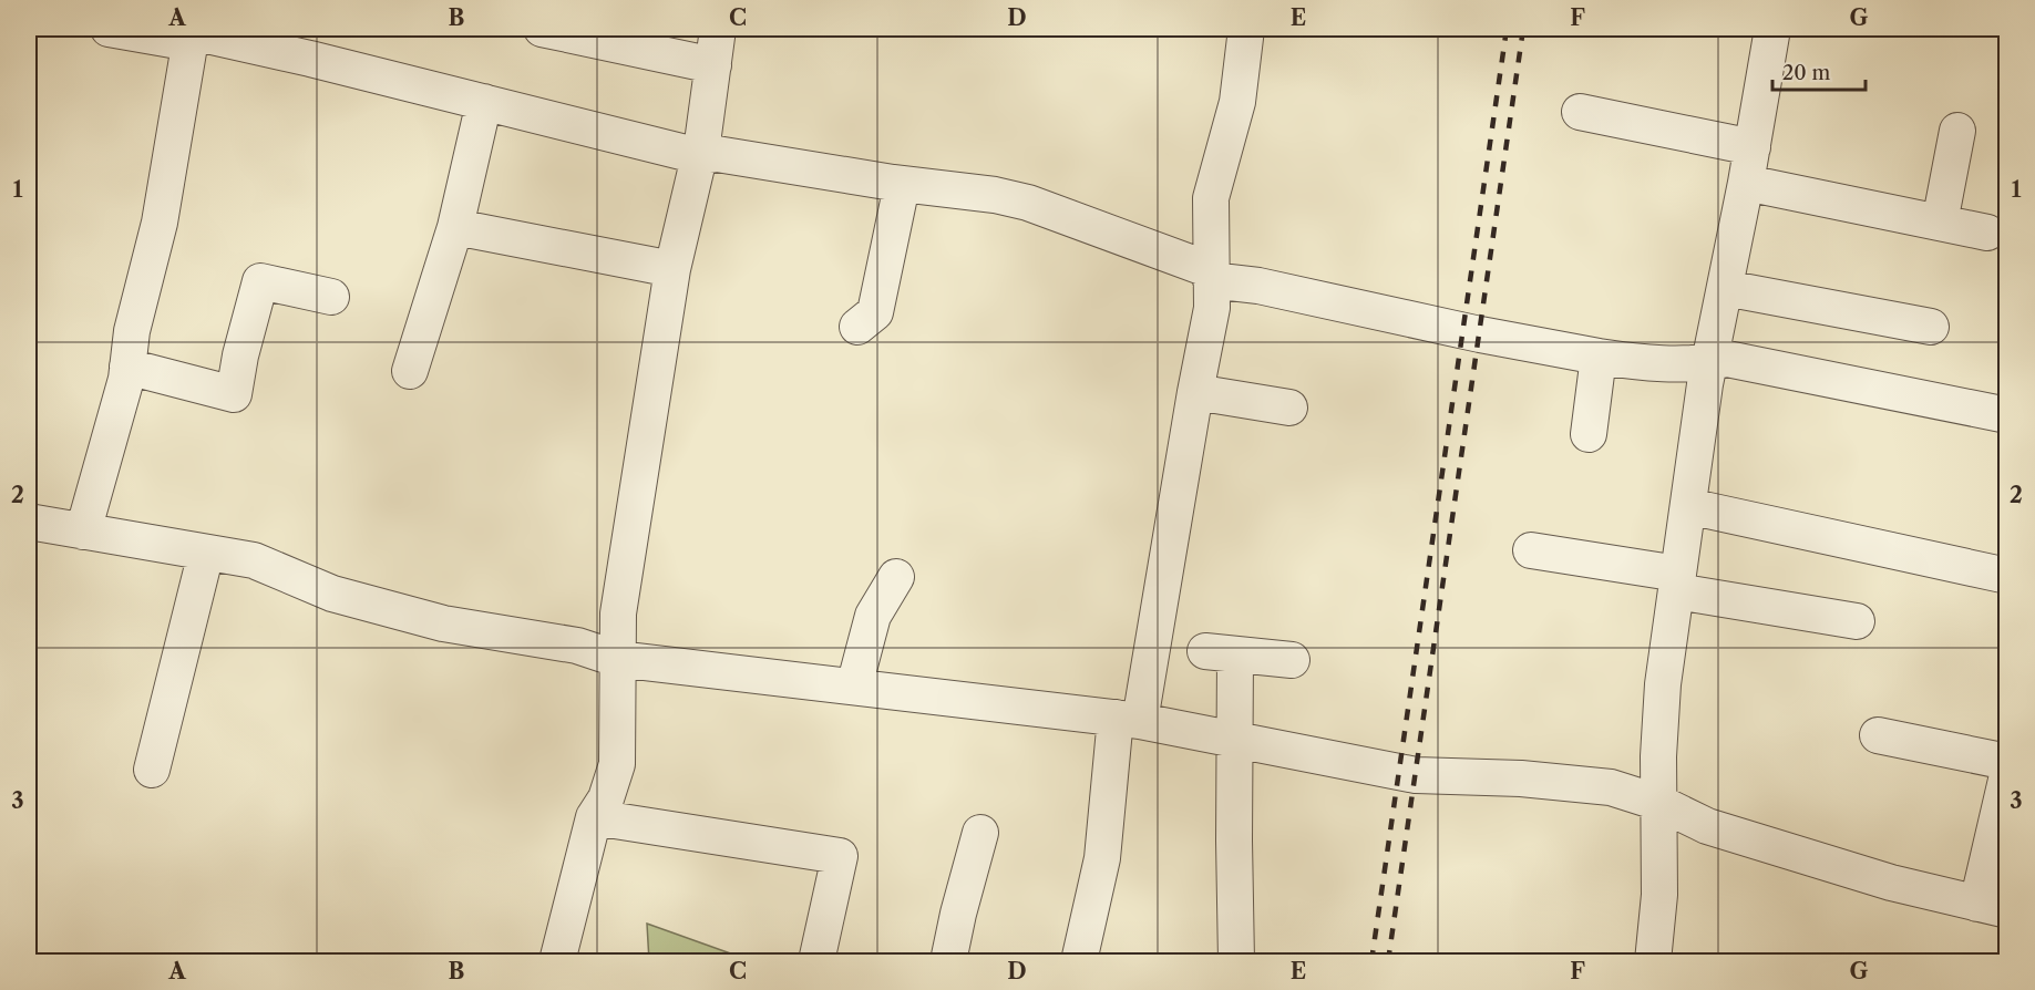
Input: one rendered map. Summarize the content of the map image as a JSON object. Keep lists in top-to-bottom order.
{
  "scale_bar": "20 m",
  "grid": {
    "columns": [
      "A",
      "B",
      "C",
      "D",
      "E",
      "F",
      "G"
    ],
    "rows": ["1", "2", "3"]
  }
}
